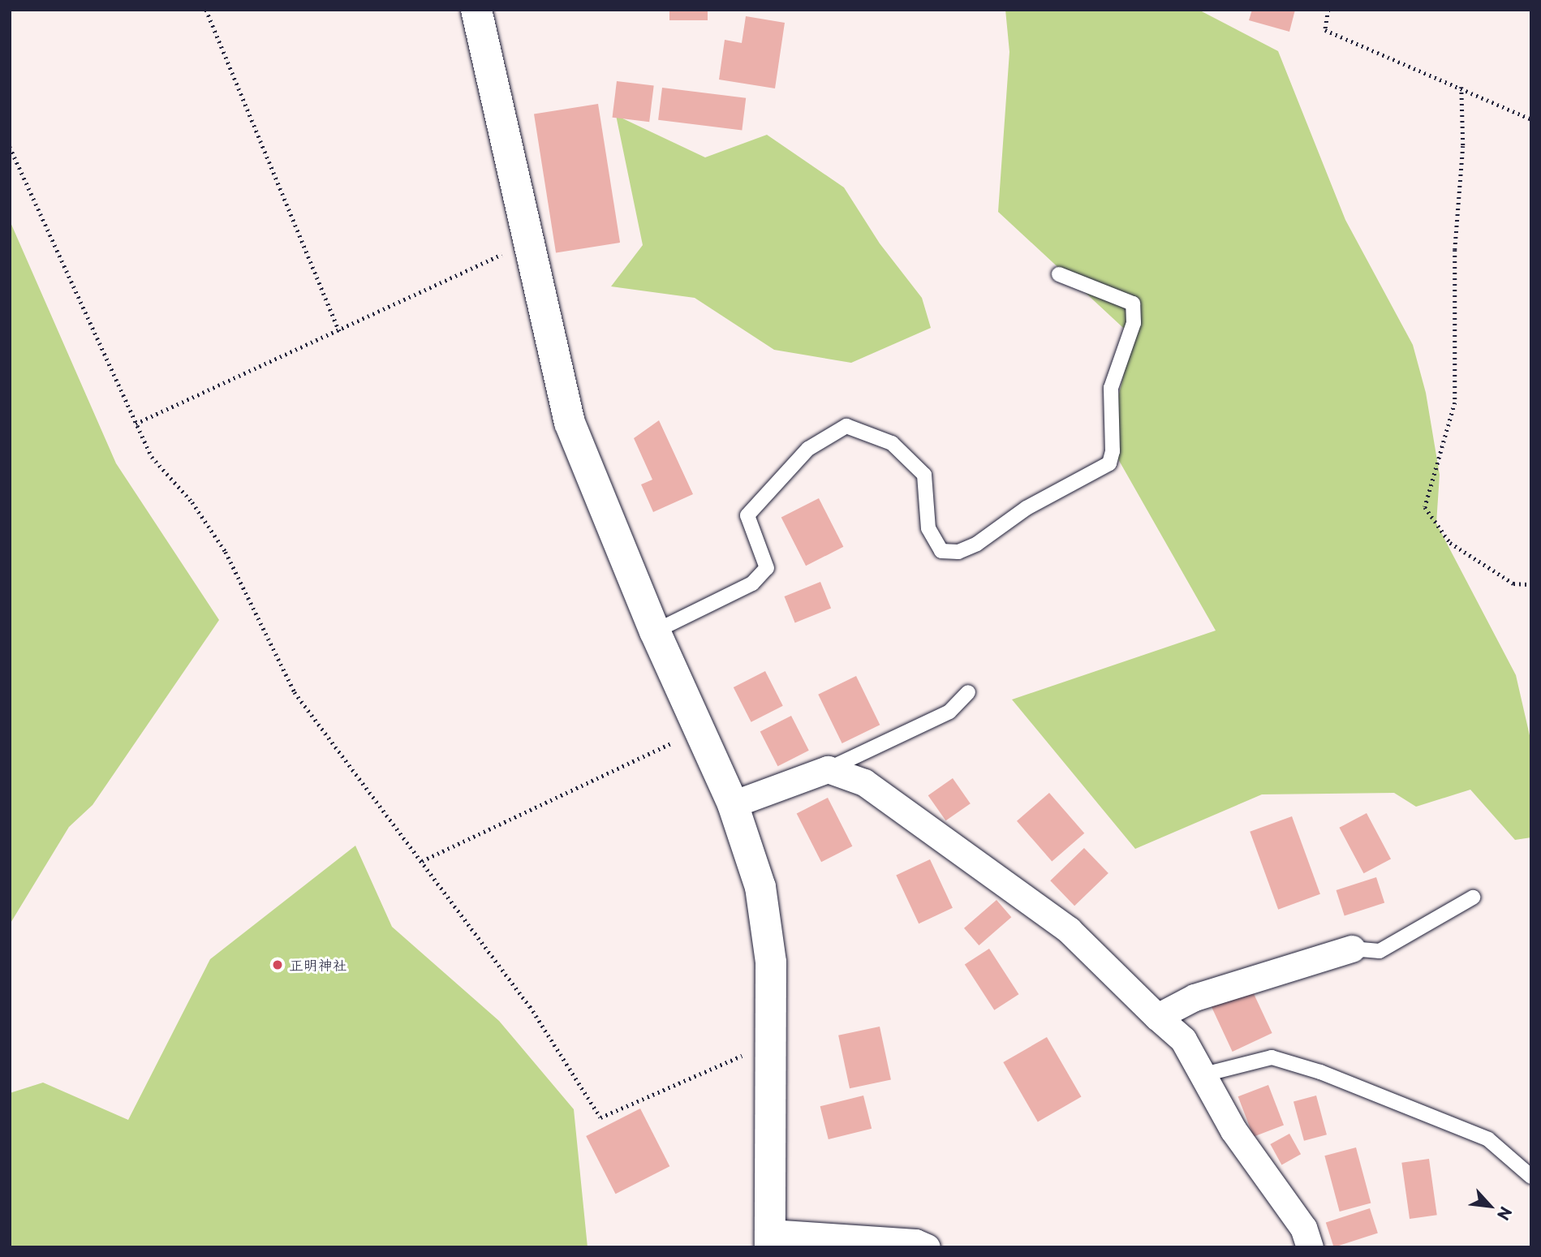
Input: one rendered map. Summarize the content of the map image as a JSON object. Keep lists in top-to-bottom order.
{
  "places": ["正明神社"],
  "north": "bottom right"
}
